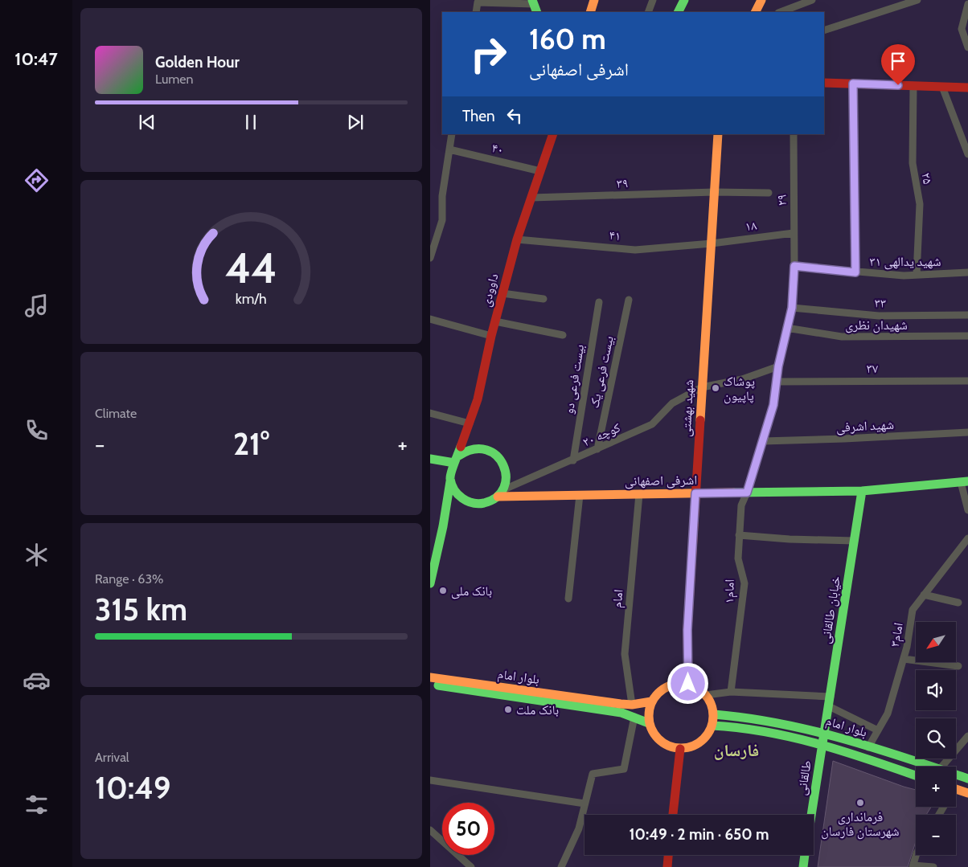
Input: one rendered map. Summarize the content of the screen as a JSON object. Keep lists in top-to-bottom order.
{
  "streets": {
    "main road": [
      "داوودی",
      "شهید بهشتی",
      "اشرفی اصفهانی",
      "خیابان طالقانی",
      "بلوار امام",
      "طالقانی"
    ],
    "street": [
      "۴۰",
      "۲۵",
      "۳۹",
      "۲۹",
      "۱۸",
      "۴۱",
      "۳۱ شهید یدالهی",
      "۳۳",
      "شهیدان نظری",
      "۳۷",
      "بیست فرعی یک",
      "بیست فرعی دو",
      "شهید اشرفی",
      "کوچه ۲۰",
      "امام۱",
      "امام",
      "امام۳"
    ]
  },
  "crossings": [
    ["۴۰", "داوودی"],
    ["۲۵", "۳۱ شهید یدالهی"],
    ["۳۹", "داوودی"],
    ["۳۹", "شهید بهشتی"],
    ["۲۹", "۱۸"],
    ["۲۹", "۳۱ شهید یدالهی"],
    ["۲۹", "۳۳"],
    ["۲۹", "شهیدان نظری"],
    ["۲۹", "۳۷"],
    ["۲۹", "کوچه ۲۰"],
    ["۲۹", "امام۱"],
    ["۱۸", "۴۱"],
    ["۱۸", "شهید بهشتی"],
    ["۴۱", "داوودی"],
    ["۴۱", "شهید بهشتی"],
    ["داوودی", "کوچه ۲۰"],
    ["داوودی", "اشرفی اصفهانی"],
    ["۳۷", "امام۱"],
    ["بیست فرعی یک", "کوچه ۲۰"],
    ["بیست فرعی دو", "کوچه ۲۰"],
    ["شهید بهشتی", "کوچه ۲۰"],
    ["شهید بهشتی", "اشرفی اصفهانی"],
    ["شهید بهشتی", "بلوار امام"],
    ["شهید اشرفی", "امام۱"],
    ["کوچه ۲۰", "اشرفی اصفهانی"],
    ["اشرفی اصفهانی", "امام۱"],
    ["اشرفی اصفهانی", "امام"],
    ["اشرفی اصفهانی", "خیابان طالقانی"],
    ["امام", "بلوار امام"],
    ["خیابان طالقانی", "بلوار امام"],
    ["خیابان طالقانی", "طالقانی"],
    ["امام۳", "بلوار امام"],
    ["بلوار امام", "طالقانی"]
  ],
  "districts": ["فارسان"],
  "places": [
    "پوشاک پاپیون",
    "بانک ملی",
    "بانک ملت",
    "فرمانداری شهرستان فارسان"
  ],
  "north": "bottom left",
  "page": {
    "tabs": "10:47",
    "turn": ["160 m", "اشرفی اصفهانی"],
    "song": ["Golden Hour", "Lumen"],
    "then": "Then",
    "tile": [
      "Climate",
      ["Range · 63%", "315 km"],
      ["Arrival", "10:49"]
    ],
    "heat": ["−", "21°", "+"],
    "map_buttons": ["+", "−"],
    "limit": "50",
    "trip": "10:49 · 2 min · 650 m",
    "gauge": ["44", "km/h"]
  }
}
